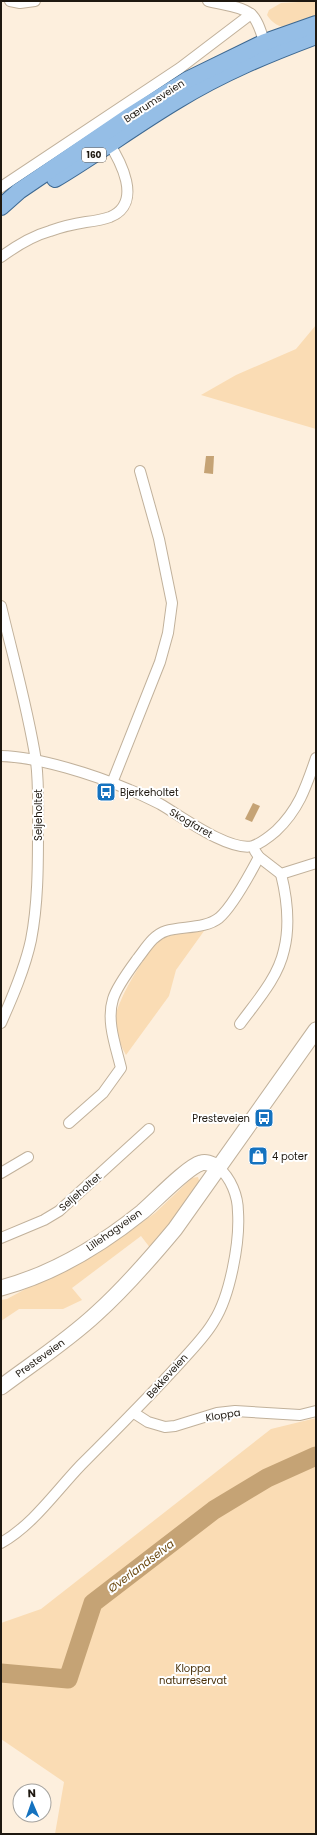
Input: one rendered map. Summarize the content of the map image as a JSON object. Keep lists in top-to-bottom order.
{
  "streets": {
    "main road": [
      "Bærumsveien",
      "160",
      "Lillehagveien",
      "Presteveien"
    ],
    "street": [
      "Seljeholtet",
      "Skogfaret",
      "Bekkeveien",
      "Kloppa"
    ]
  },
  "crossings": [
    ["Seljeholtet", "Skogfaret"],
    ["Lillehagveien", "Presteveien"],
    ["Lillehagveien", "Bekkeveien"],
    ["Presteveien", "Bekkeveien"],
    ["Bekkeveien", "Kloppa"]
  ],
  "water": ["Øverlandselva"],
  "parks": ["Kloppa naturreservat"],
  "places": {
    "bus stop": ["Bjerkeholtet", "Presteveien"],
    "shop": ["4 poter"]
  },
  "north": "top"
}
